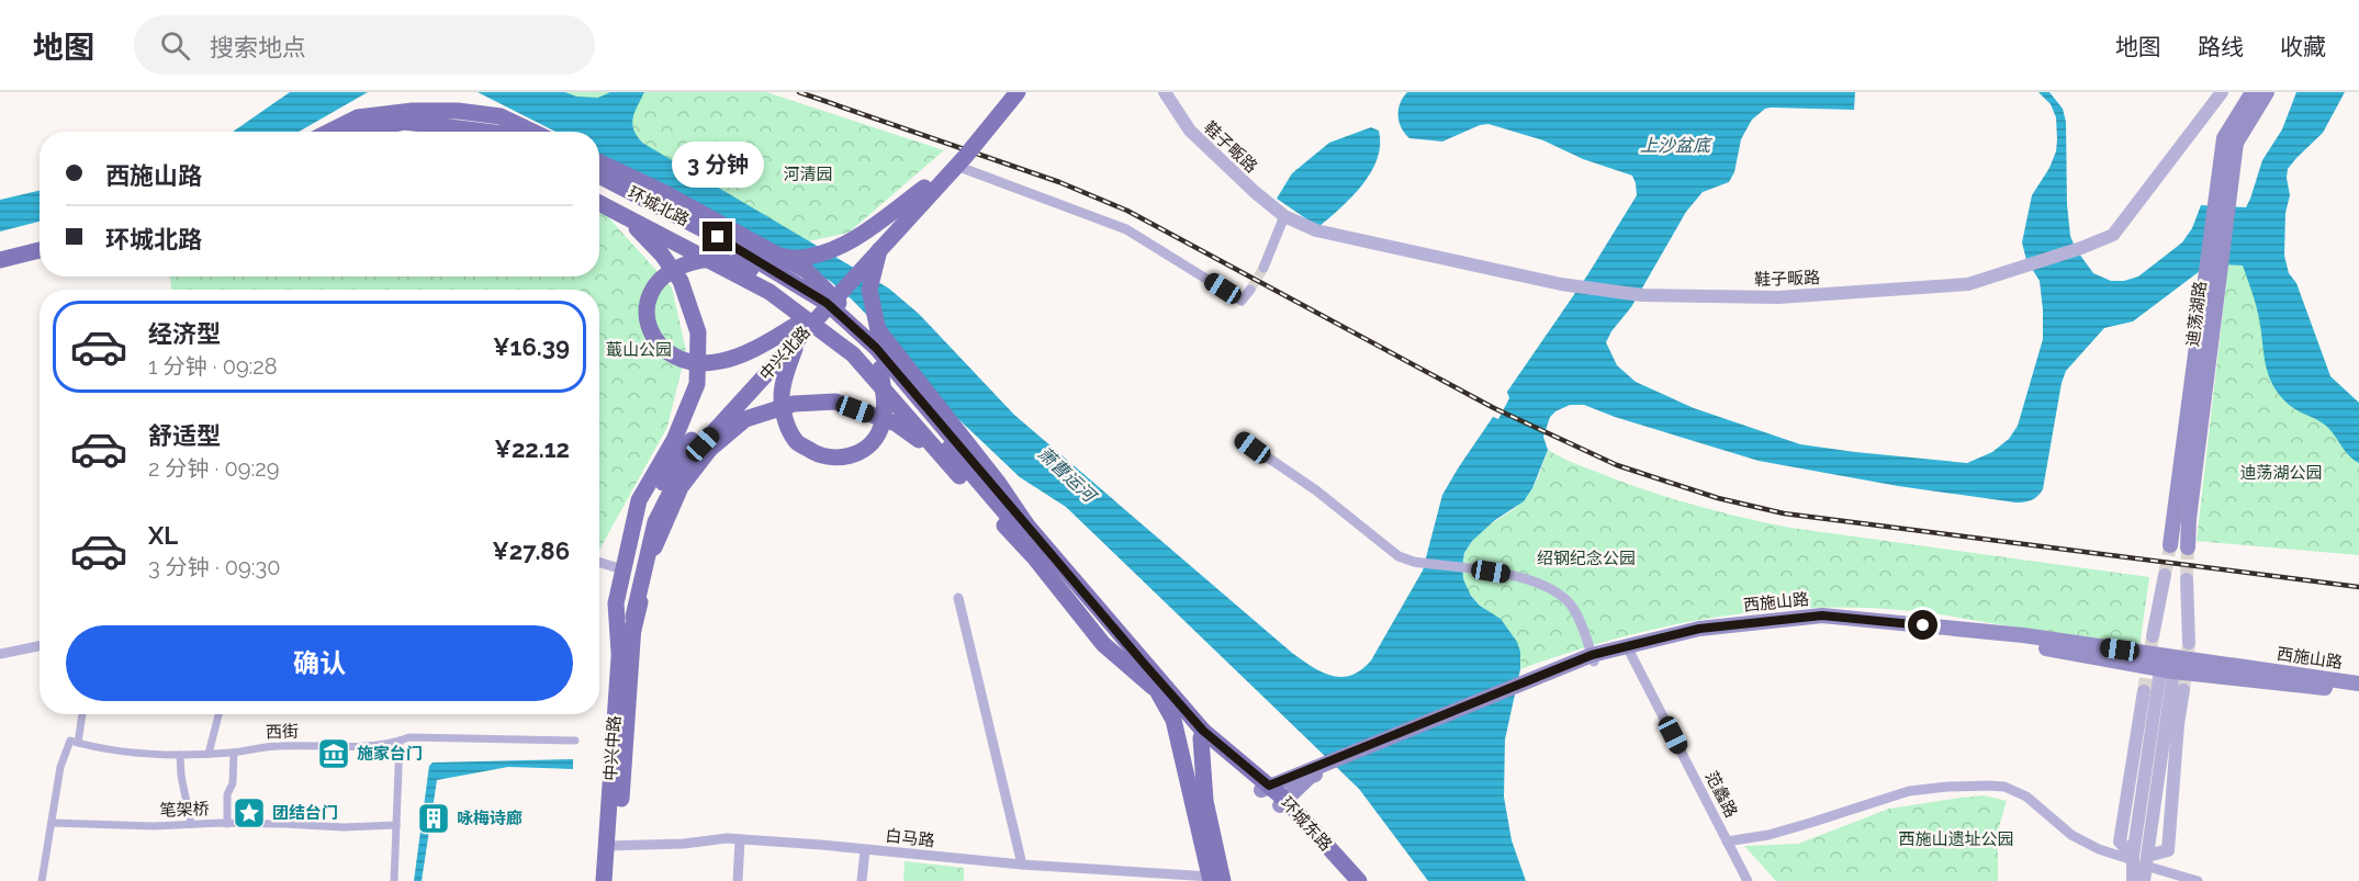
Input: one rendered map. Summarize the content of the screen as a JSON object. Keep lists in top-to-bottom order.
{
  "streets": {
    "main road": [
      "环城北路",
      "迪荡湖路",
      "中兴北路",
      "西施山路",
      "中兴中路",
      "环城东路"
    ],
    "street": [
      "鞋子畈路",
      "西街",
      "范蠡路",
      "笔架桥",
      "白马路"
    ]
  },
  "crossings": [
    ["环城北路", "环城东路"],
    ["中兴北路", "中兴中路"],
    ["西施山路", "范蠡路"],
    ["西施山路", "环城东路"],
    ["中兴中路", "白马路"]
  ],
  "water": ["上沙盆底", "萧曹运河"],
  "parks": [
    "河清园",
    "蕺山公园",
    "迪荡湖公园",
    "绍钢纪念公园",
    "西施山遗址公园"
  ],
  "places": {
    "museum": ["施家台门"],
    "place": ["团结台门"],
    "building": ["咏梅诗廊"]
  },
  "page": {
    "header": "地图",
    "search": "搜索地点",
    "nav": ["地图", "路线", "收藏"],
    "banner": ["西施山路", "环城北路"],
    "bubble": "3 分钟",
    "list": [
      {
        "name": "经济型",
        "note": "1 分钟 · 09:28",
        "value": "¥16.39"
      },
      {
        "name": "舒适型",
        "note": "2 分钟 · 09:29",
        "value": "¥22.12"
      },
      {
        "name": "XL",
        "note": "3 分钟 · 09:30",
        "value": "¥27.86"
      }
    ],
    "buttons": "确认"
  }
}
